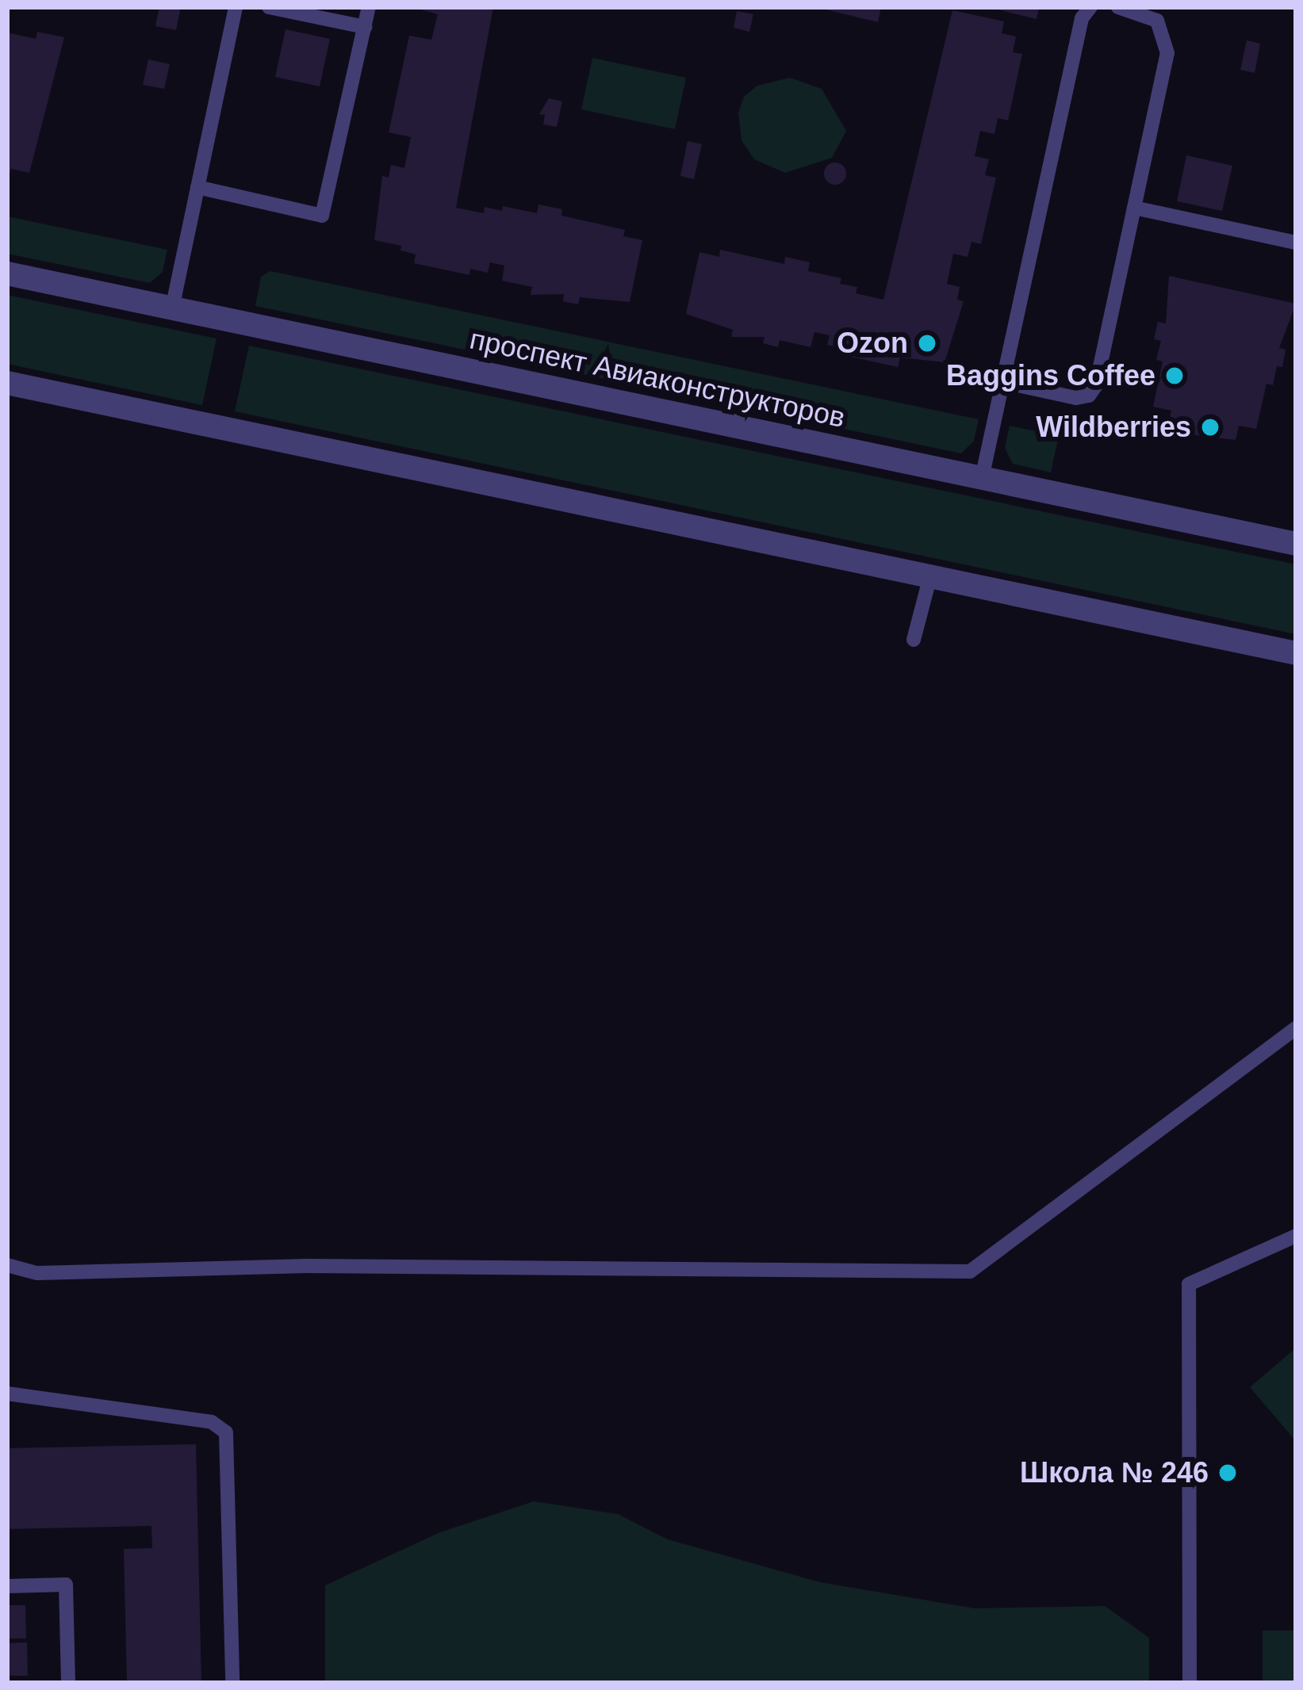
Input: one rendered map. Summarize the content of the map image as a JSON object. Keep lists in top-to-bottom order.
{
  "streets": {
    "street": ["проспект Авиаконструкторов"]
  },
  "places": [
    "Ozon",
    "Baggins Coffee",
    "Wildberries",
    "Школа № 246"
  ]
}
